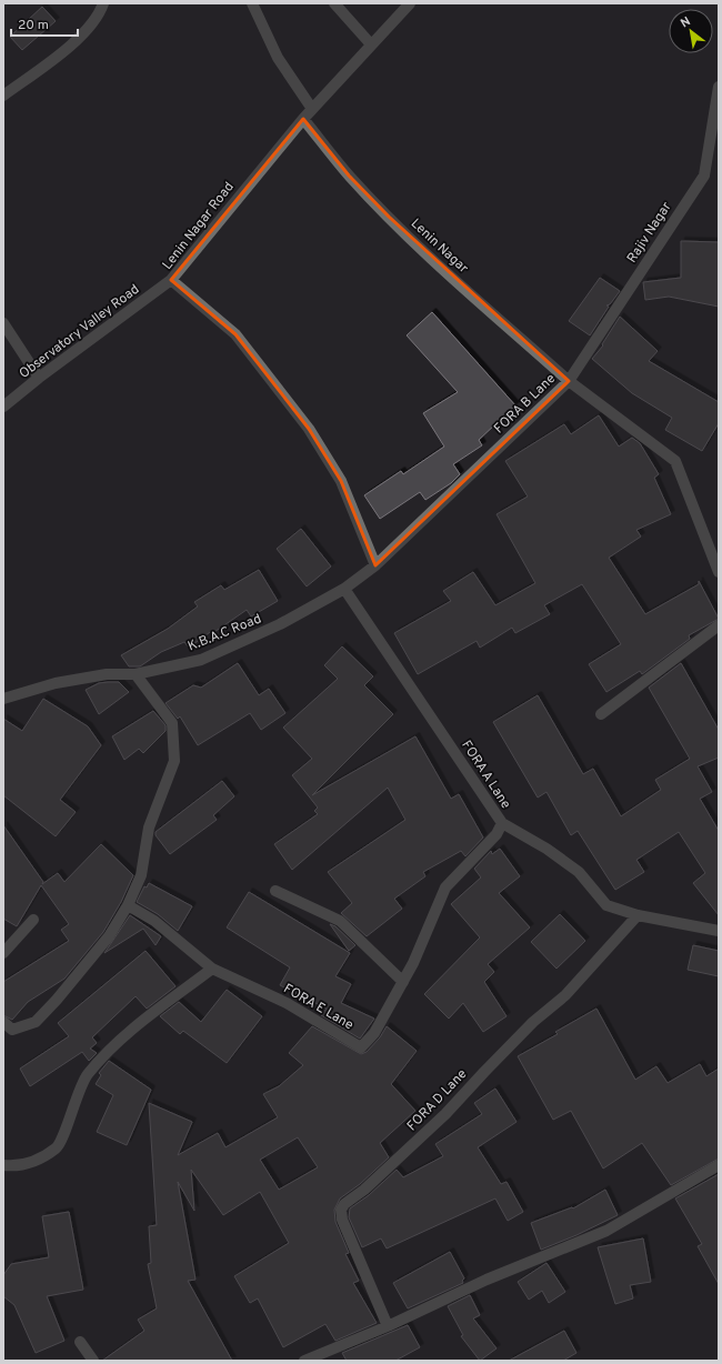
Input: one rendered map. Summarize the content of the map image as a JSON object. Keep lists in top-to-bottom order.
{
  "streets": {
    "street": [
      "Lenin Nagar Road",
      "Rajiv Nagar",
      "Lenin Nagar",
      "Observatory Valley Road",
      "FORA B Lane",
      "K.B.A.C Road",
      "FORA A Lane",
      "FORA E Lane",
      "FORA D Lane"
    ]
  },
  "crossings": [
    ["Lenin Nagar Road", "Lenin Nagar"],
    ["Lenin Nagar Road", "Observatory Valley Road"],
    ["Lenin Nagar Road", "FORA B Lane"],
    ["Rajiv Nagar", "Lenin Nagar"],
    ["Rajiv Nagar", "FORA B Lane"],
    ["Lenin Nagar", "FORA B Lane"],
    ["K.B.A.C Road", "FORA A Lane"],
    ["FORA A Lane", "FORA E Lane"],
    ["FORA A Lane", "FORA D Lane"]
  ],
  "scale_bar": "20 m",
  "north": "top left"
}
